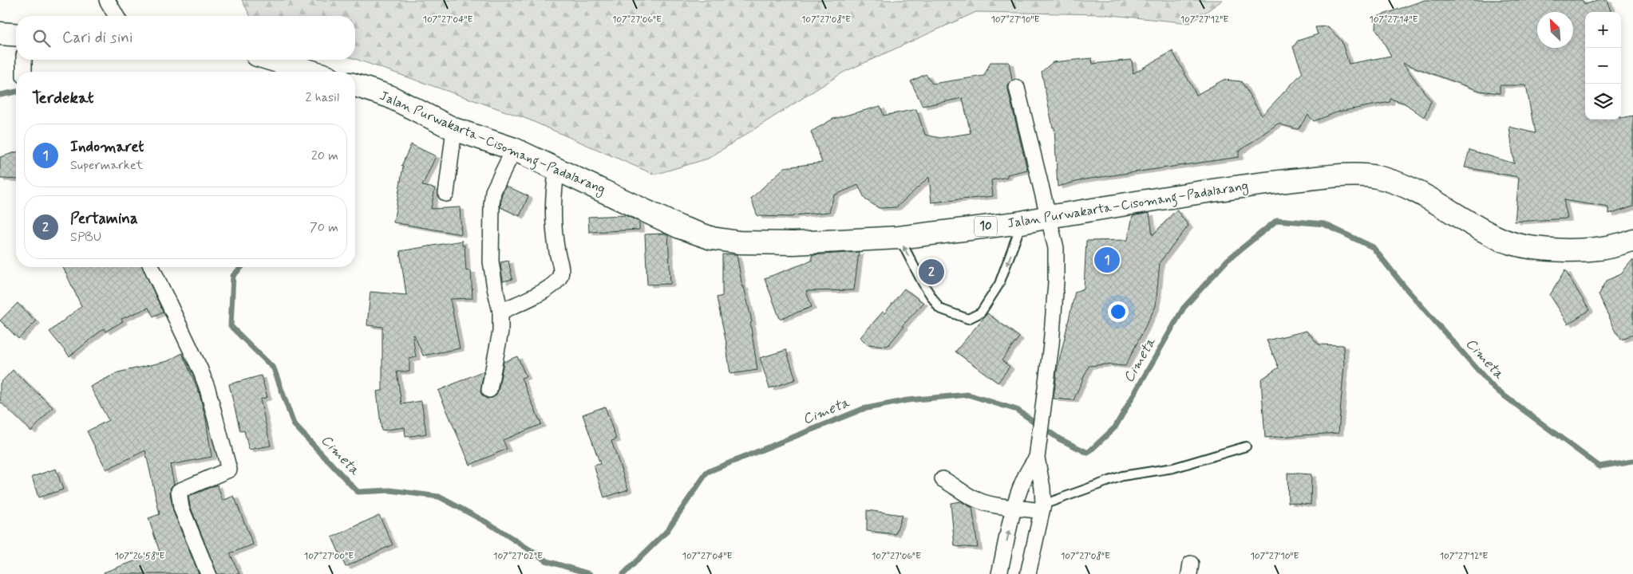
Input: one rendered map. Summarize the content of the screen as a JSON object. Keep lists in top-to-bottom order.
{
  "streets": {
    "highway": ["Jalan Purwakarta–Cisomang–Padalarang", "10"]
  },
  "water": ["Cimeta"],
  "north": "top left",
  "page": {
    "map_buttons": ["+", "−"],
    "search": "Cari di sini",
    "heading": ["Terdekat", "2 hasil"],
    "list": [
      {
        "mark": "1",
        "name": "Indomaret",
        "note": "Supermarket",
        "value": "20 m"
      },
      {
        "mark": "2",
        "name": "Pertamina",
        "note": "SPBU",
        "value": "70 m"
      }
    ],
    "pins": ["1", "2"]
  },
  "coordinates": [
    "107°27'14\"E",
    "107°27'04\"E",
    "107°27'06\"E",
    "107°27'08\"E",
    "107°27'10\"E",
    "107°27'12\"E",
    "107°27'00\"E",
    "107°26'58\"E",
    "107°27'02\"E"
  ]
}
